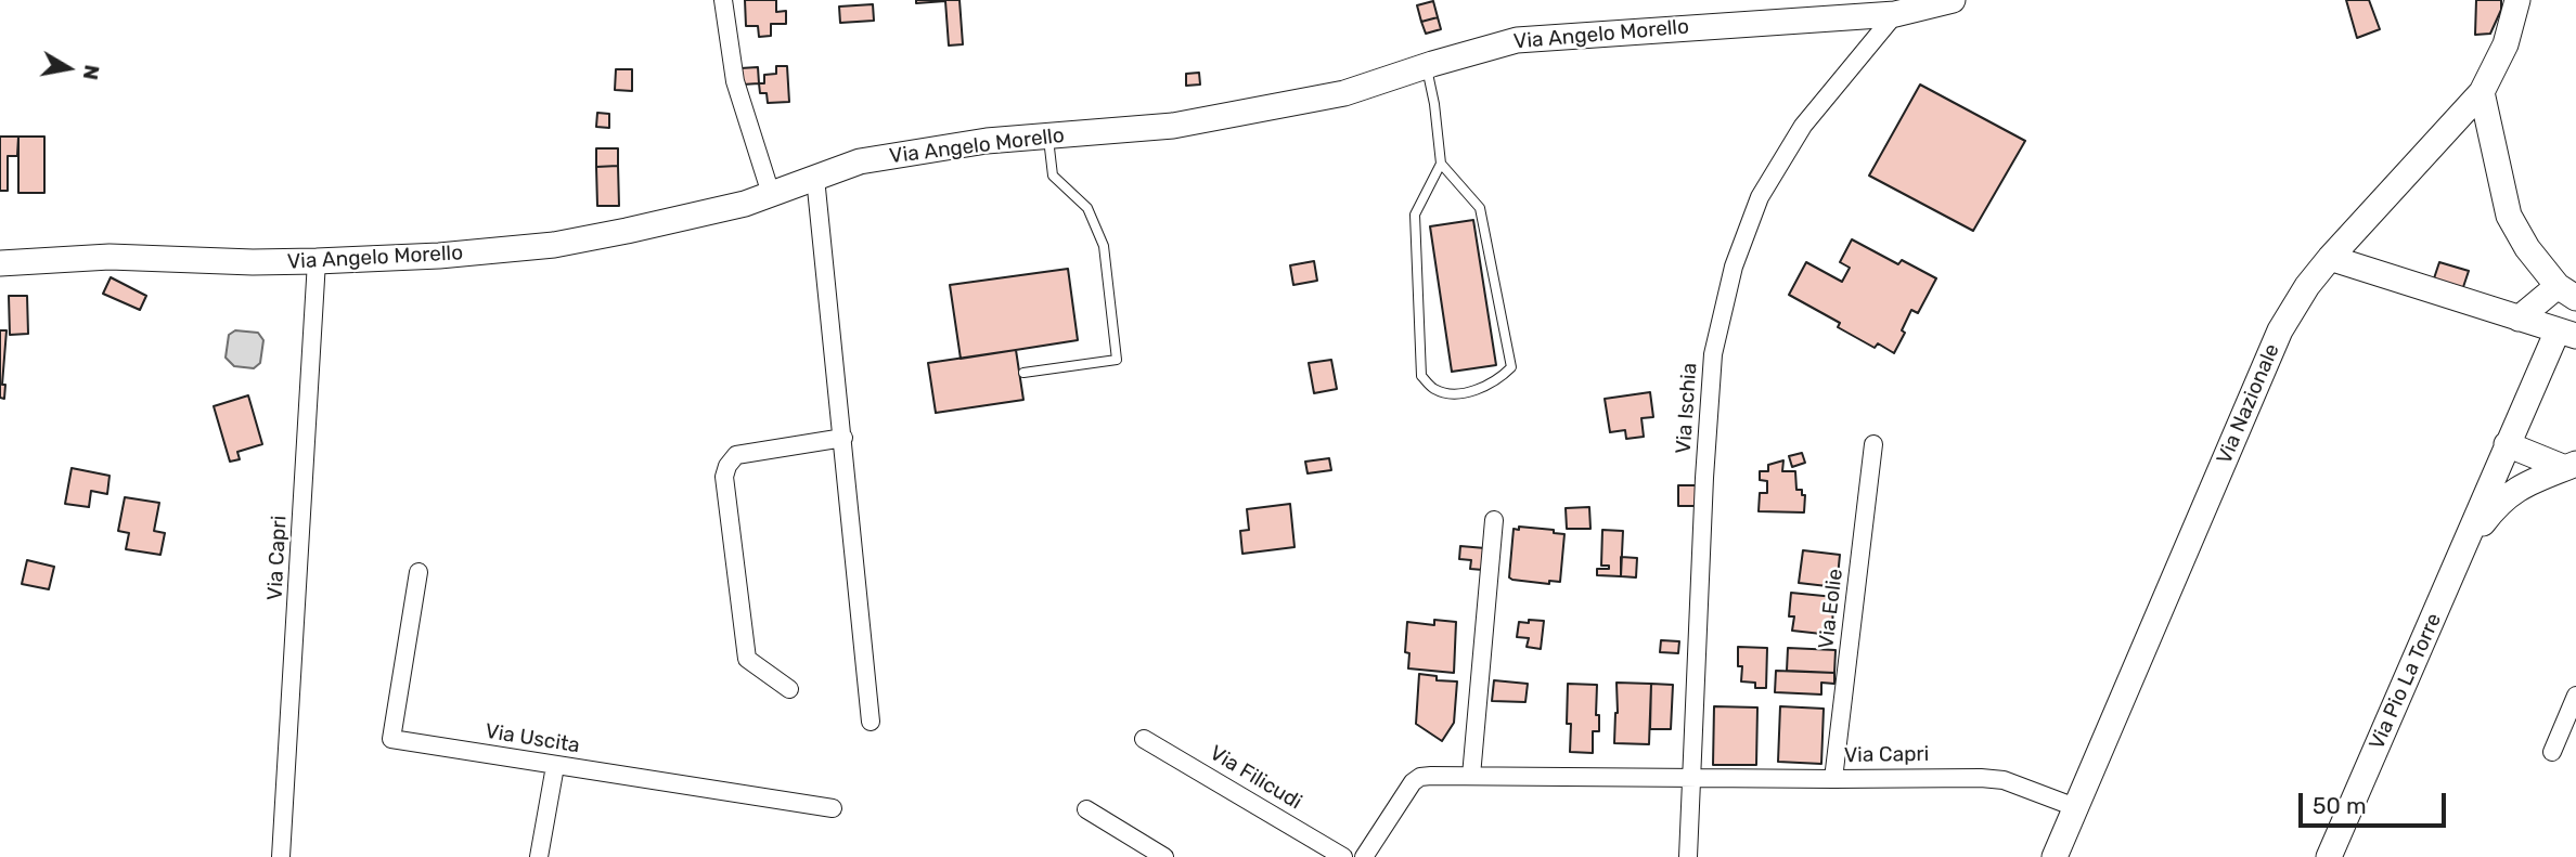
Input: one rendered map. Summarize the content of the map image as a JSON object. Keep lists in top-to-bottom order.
{
  "streets": {
    "main road": ["Via Angelo Morello", "Via Nazionale", "Via Pio La Torre"],
    "street": [
      "Via Ischia",
      "Via Capri",
      "Via Eolie",
      "Via Uscita",
      "Via Filicudi"
    ]
  },
  "crossings": [
    ["Via Angelo Morello", "Via Ischia"],
    ["Via Angelo Morello", "Via Capri"],
    ["Via Nazionale", "Via Capri"],
    ["Via Ischia", "Via Capri"],
    ["Via Capri", "Via Eolie"]
  ],
  "scale_bar": "50 m",
  "north": "right"
}
